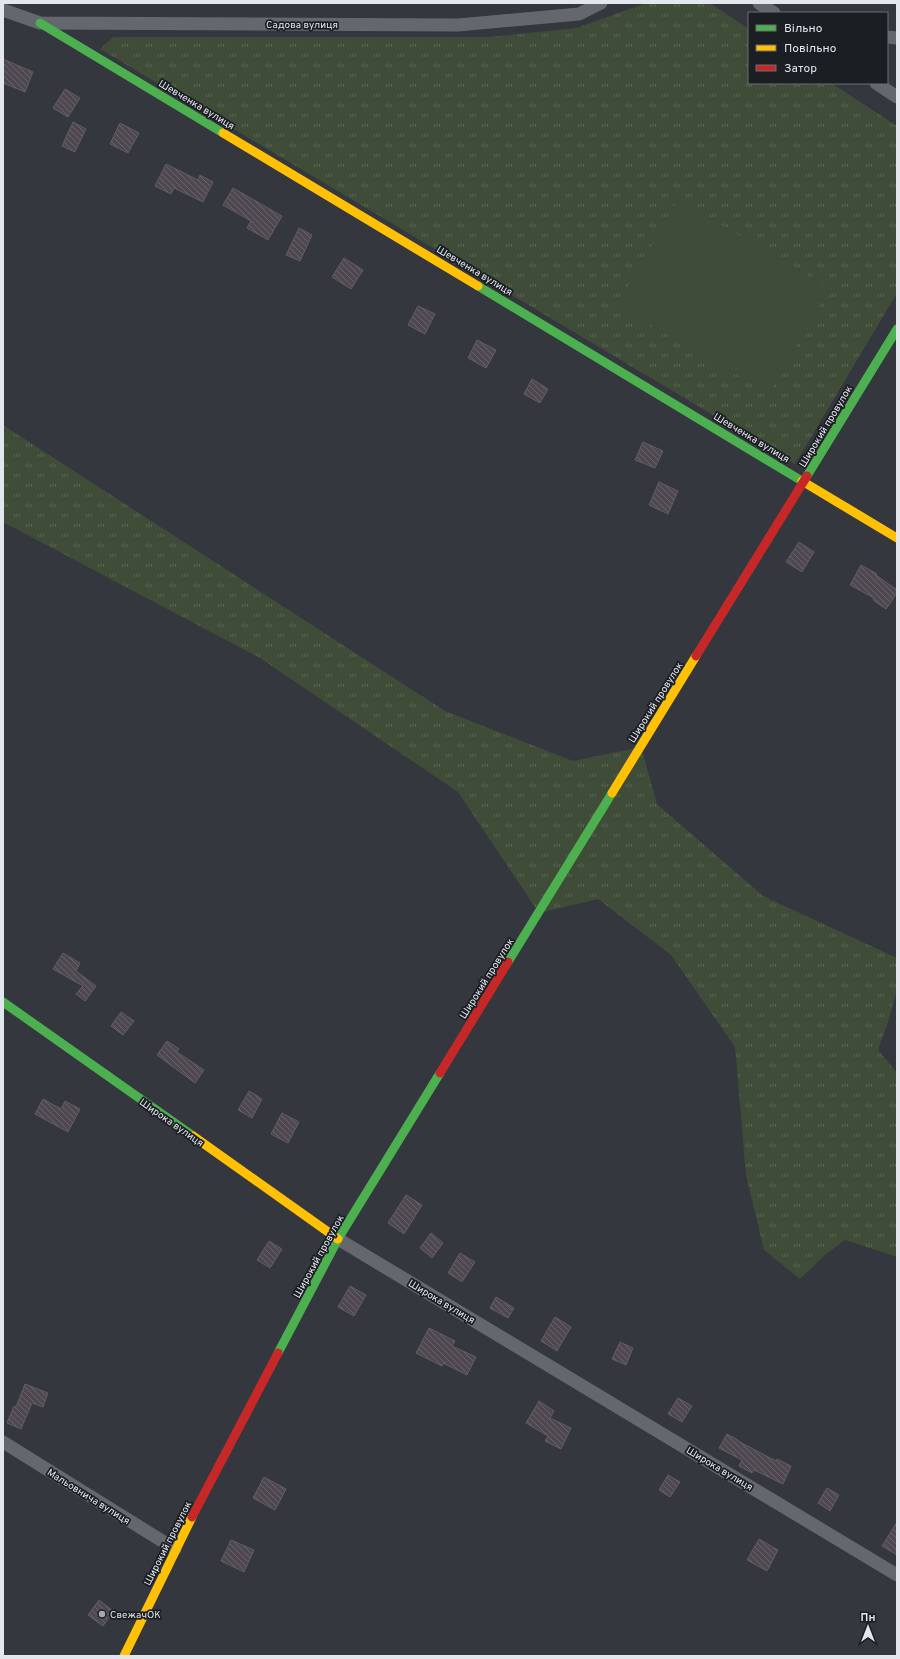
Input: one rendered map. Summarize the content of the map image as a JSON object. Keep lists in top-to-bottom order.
{
  "streets": {
    "street": [
      "Садова вулиця",
      "Шевченка вулиця",
      "Широкий провулок",
      "Широка вулиця",
      "Мальовнича вулиця"
    ]
  },
  "crossings": [
    ["Садова вулиця", "Шевченка вулиця"],
    ["Шевченка вулиця", "Широкий провулок"],
    ["Широкий провулок", "Широка вулиця"],
    ["Широкий провулок", "Мальовнича вулиця"]
  ],
  "places": ["СвежачОК"],
  "legend": ["Вільно", "Повільно", "Затор"],
  "north": "top"
}
